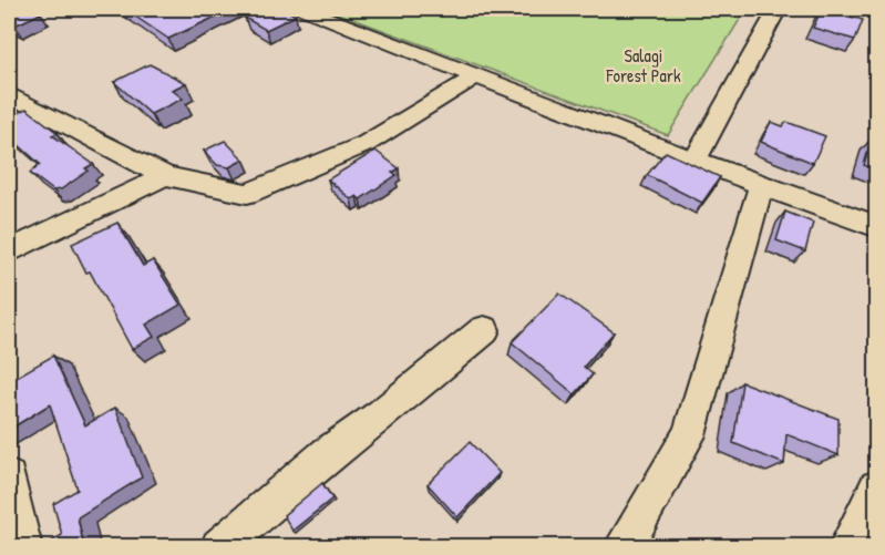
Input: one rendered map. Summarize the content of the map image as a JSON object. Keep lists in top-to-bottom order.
{
  "parks": ["Salagi Forest Park"]
}
